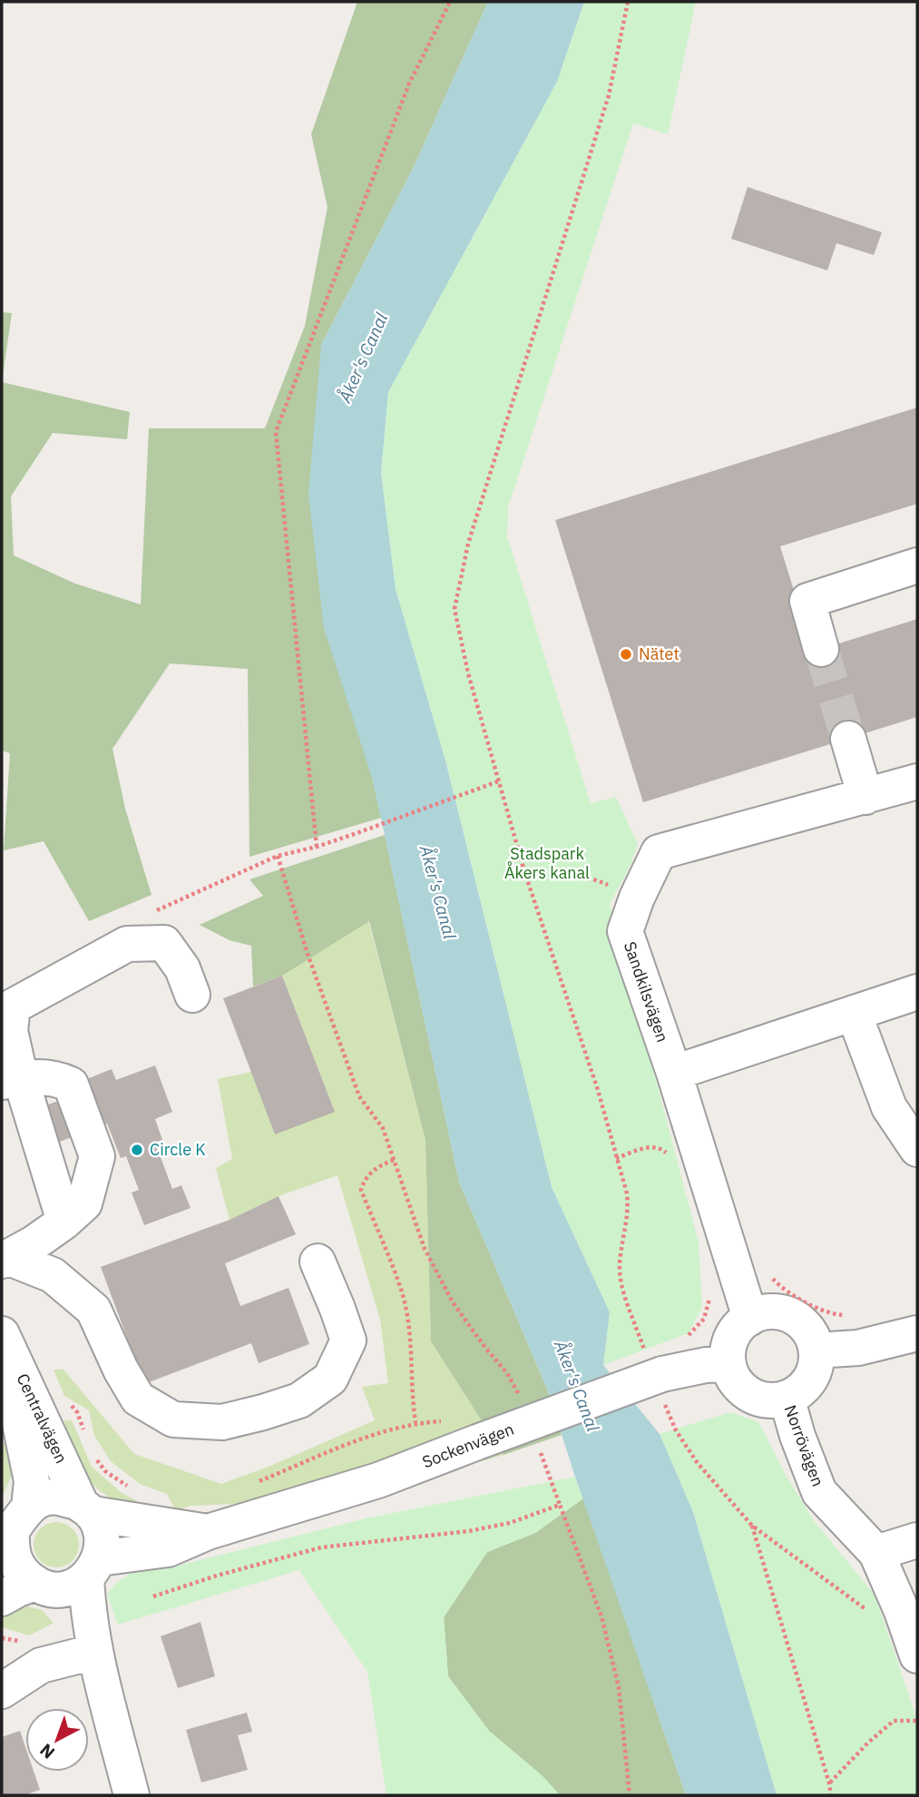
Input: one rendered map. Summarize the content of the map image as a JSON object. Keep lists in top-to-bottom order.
{
  "streets": {
    "street": [
      "Sandkilsvägen",
      "Centralvägen",
      "Sockenvägen",
      "Norrövägen"
    ]
  },
  "crossings": [
    ["Sandkilsvägen", "Sockenvägen"],
    ["Sandkilsvägen", "Norrövägen"],
    ["Centralvägen", "Sockenvägen"],
    ["Sockenvägen", "Norrövägen"]
  ],
  "water": ["Åker's Canal"],
  "parks": ["Stadspark Åkers kanal"],
  "places": ["Nätet", "Circle K"],
  "north": "bottom left"
}
